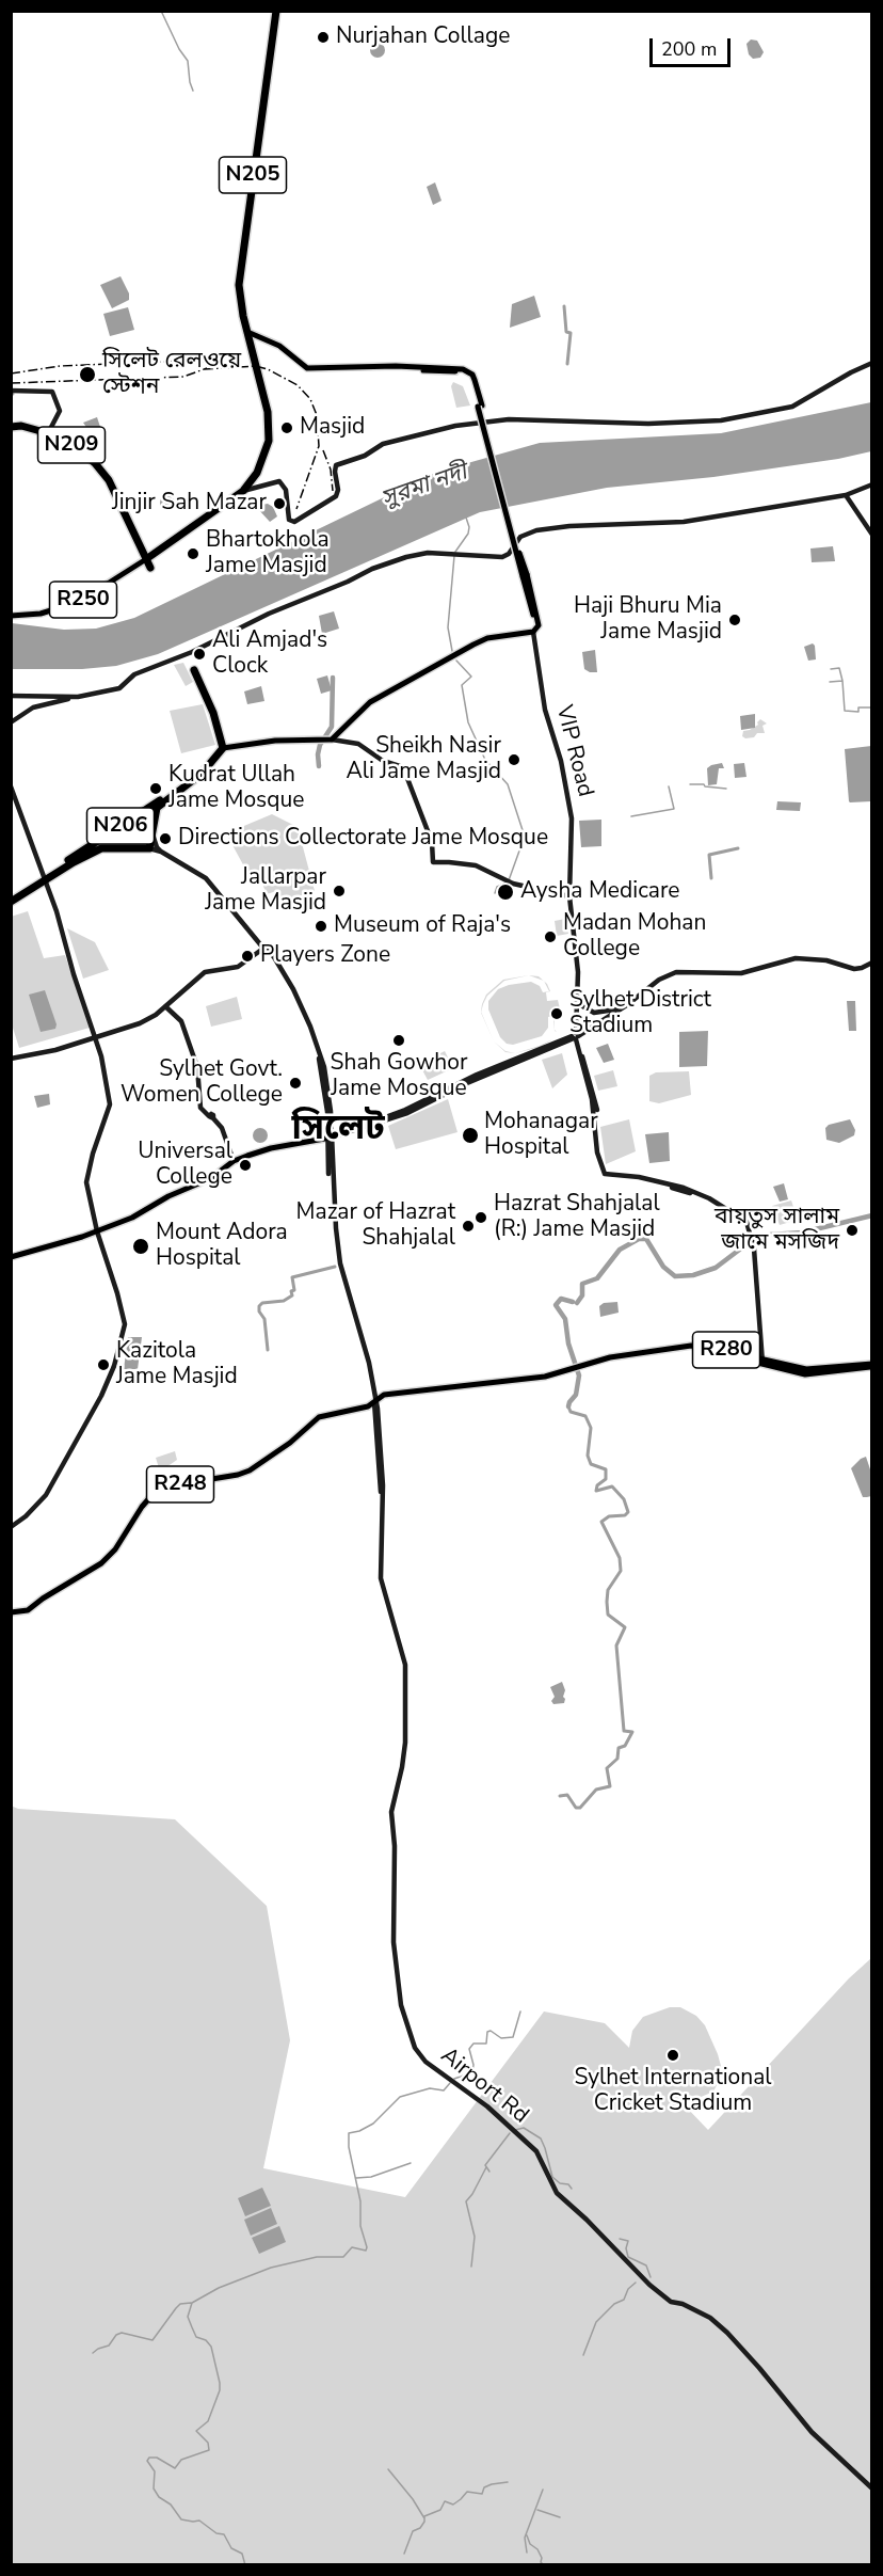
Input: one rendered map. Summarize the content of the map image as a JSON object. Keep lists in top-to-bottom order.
{
  "streets": {
    "highway": ["N205", "N209", "N206"],
    "main road": [
      "R250",
      "VIP Road",
      "R280",
      "R248",
      "Airport Rd"
    ]
  },
  "crossings": [
    ["N205", "N209"],
    ["N205", "R250"],
    ["N209", "R250"],
    ["VIP Road", "R280"],
    ["N206", "Airport Rd"],
    ["R280", "R248"],
    ["R280", "Airport Rd"],
    ["R248", "Airport Rd"]
  ],
  "districts": ["সিলেট"],
  "water": ["সুরমা নদী"],
  "places": [
    "Nurjahan Collage",
    "সিলেট রেলওয়ে স্টেশন",
    "Masjid",
    "Jinjir Sah Mazar",
    "Bhartokhola Jame Masjid",
    "Haji Bhuru Mia Jame Masjid",
    "Ali Amjad's Clock",
    "Sheikh Nasir Ali Jame Masjid",
    "Kudrat Ullah Jame Mosque",
    "Directions Collectorate Jame Mosque",
    "Jallarpar Jame Masjid",
    "Aysha Medicare",
    "Museum of Raja's",
    "Madan Mohan College",
    "Players Zone",
    "Sylhet District Stadium",
    "Shah Gowhor Jame Mosque",
    "Sylhet Govt. Women College",
    "Mohanagar Hospital",
    "Universal College",
    "Hazrat Shahjalal (R:) Jame Masjid",
    "Mazar of Hazrat Shahjalal",
    "বায়তুস সালাম জামে মসজিদ",
    "Mount Adora Hospital",
    "Kazitola Jame Masjid",
    "Sylhet International Cricket Stadium"
  ],
  "scale_bar": "200 m"
}
